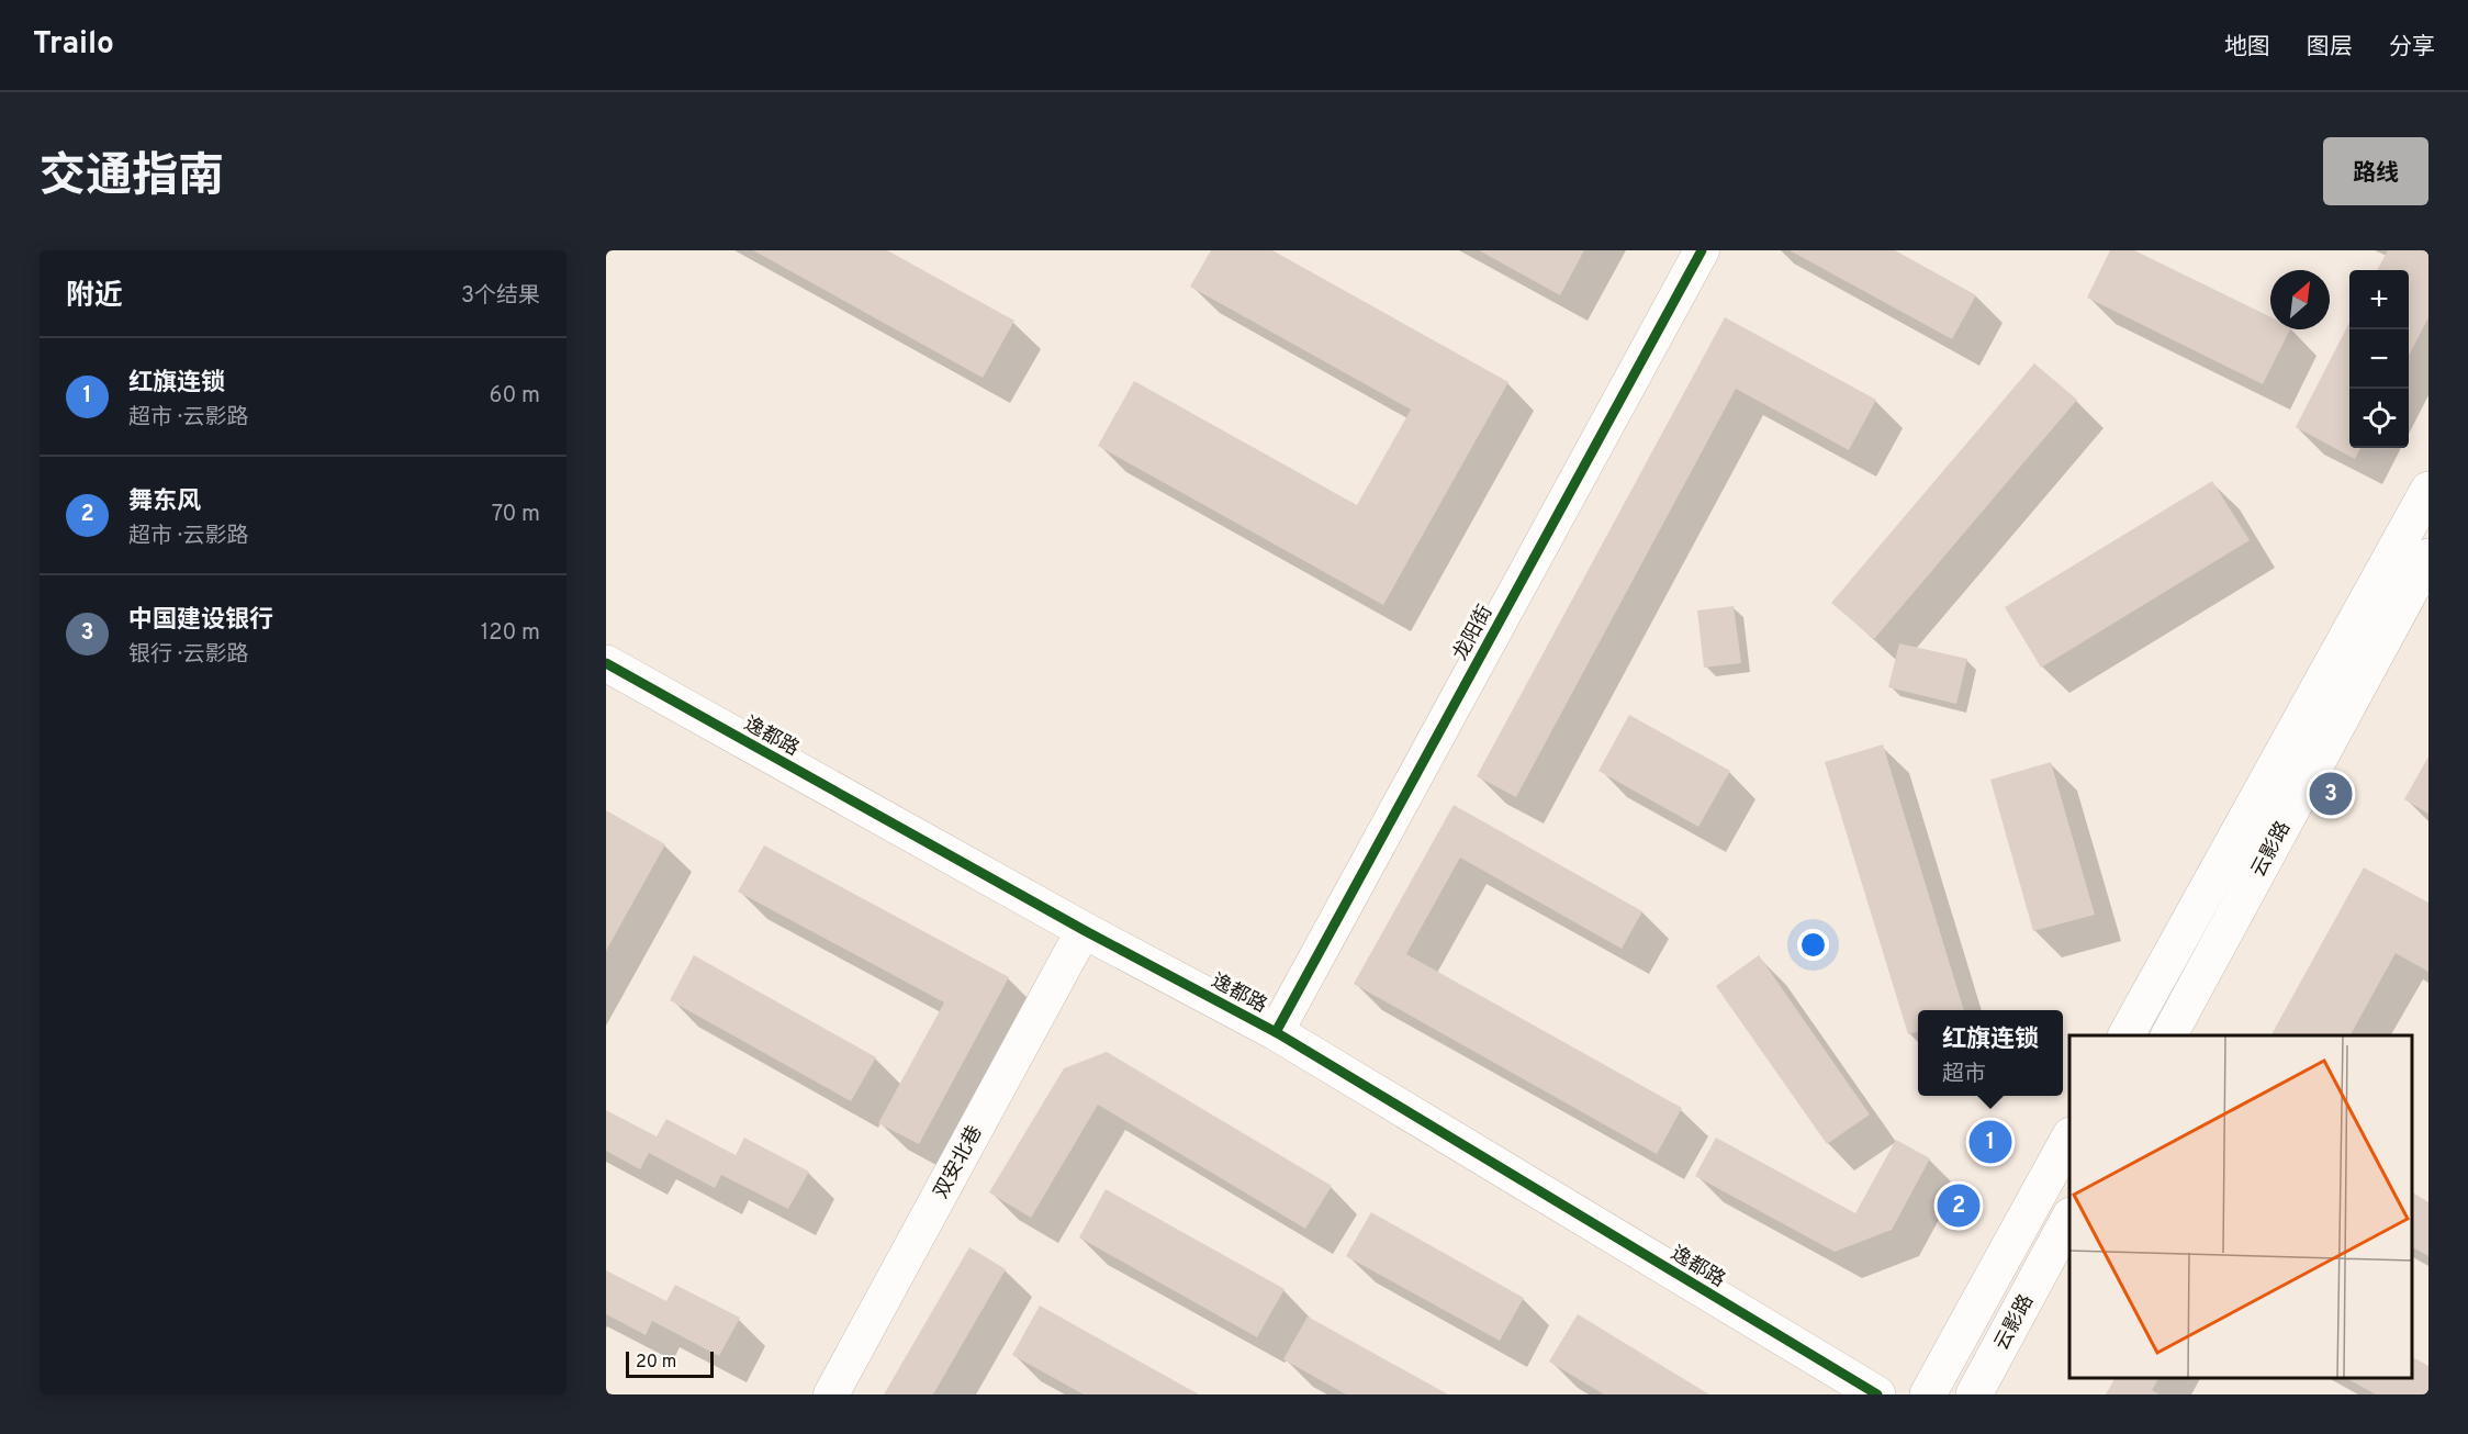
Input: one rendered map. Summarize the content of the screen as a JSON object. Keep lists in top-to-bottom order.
{
  "streets": {
    "street": [
      "龙阳街",
      "逸都路",
      "云影路",
      "双安北巷"
    ]
  },
  "crossings": [
    ["龙阳街", "逸都路"],
    ["逸都路", "双安北巷"]
  ],
  "scale_bar": "20 m",
  "north": "top right",
  "page": {
    "header": "Trailo",
    "nav": ["地图", "图层", "分享"],
    "title": "交通指南",
    "buttons": "路线",
    "heading": ["附近", "3个结果"],
    "map_buttons": ["+", "−"],
    "list": [
      {
        "mark": "1",
        "name": "红旗连锁",
        "note": "超市 · 云影路",
        "value": "60 m"
      },
      {
        "mark": "2",
        "name": "舞东风",
        "note": "超市 · 云影路",
        "value": "70 m"
      },
      {
        "mark": "3",
        "name": "中国建设银行",
        "note": "银行 · 云影路",
        "value": "120 m"
      }
    ],
    "pins": ["3", "1", "2"],
    "popup": ["红旗连锁", "超市"],
    "scale": "20 m"
  }
}
